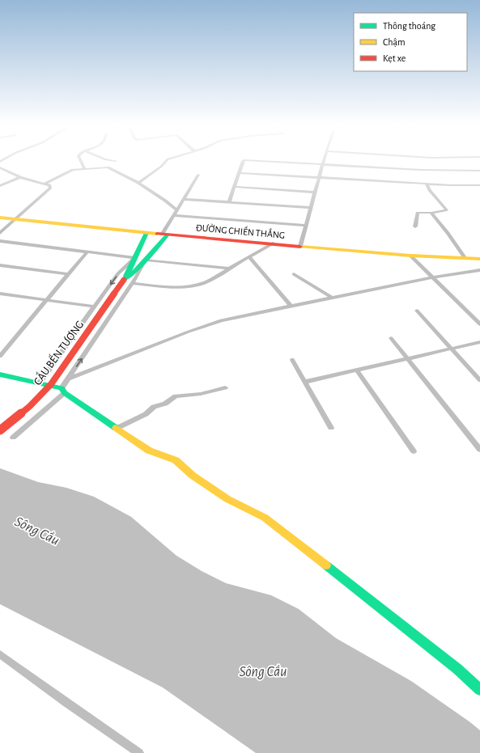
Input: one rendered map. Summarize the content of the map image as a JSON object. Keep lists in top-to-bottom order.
{
  "streets": {
    "street": ["ĐƯỜNG CHIẾN THẮNG", "CẦU BẾN TƯỢNG"]
  },
  "water": ["Sông Cầu"],
  "legend": ["Thông thoáng", "Chậm", "Kẹt xe"]
}
